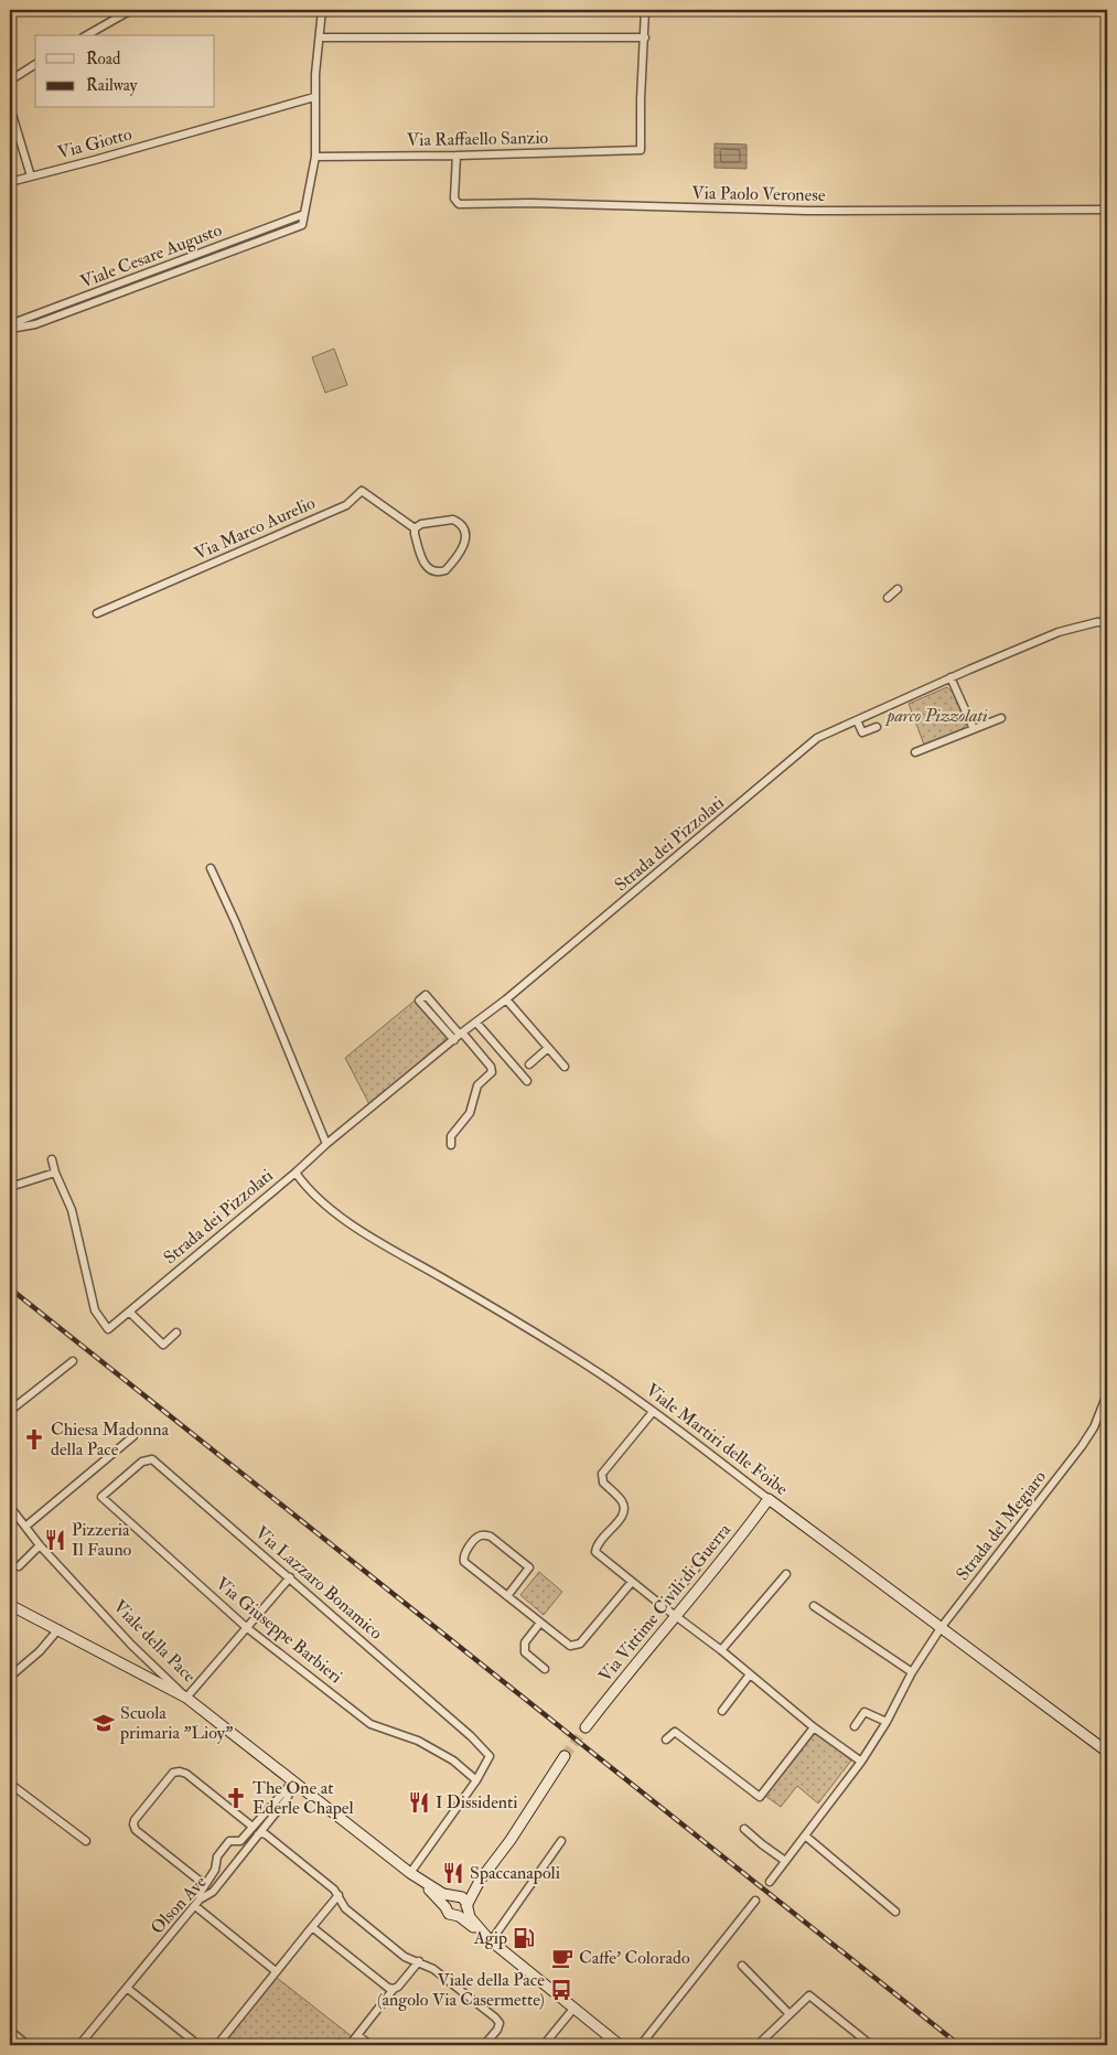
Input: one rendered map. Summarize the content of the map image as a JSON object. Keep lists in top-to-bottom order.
{
  "streets": {
    "street": [
      "Via Raffaello Sanzio",
      "Via Giotto",
      "Via Paolo Veronese",
      "Viale Cesare Augusto",
      "Via Marco Aurelio",
      "Strada dei Pizzolati",
      "Viale Martiri delle Foibe",
      "Strada del Megiaro",
      "Via Lazzaro Bonamico",
      "Via Vittime Civili di Guerra",
      "Via Giuseppe Barbieri",
      "Viale della Pace",
      "Olson Ave"
    ]
  },
  "crossings": [
    ["Via Raffaello Sanzio", "Via Paolo Veronese"],
    ["Strada dei Pizzolati", "Viale Martiri delle Foibe"],
    ["Viale Martiri delle Foibe", "Strada del Megiaro"],
    ["Viale Martiri delle Foibe", "Via Vittime Civili di Guerra"],
    ["Via Lazzaro Bonamico", "Via Giuseppe Barbieri"],
    ["Viale della Pace", "Olson Ave"]
  ],
  "parks": ["parco Pizzolati"],
  "places": {
    "church": ["Chiesa Madonna della Pace", "The One at Ederle Chapel"],
    "restaurant": ["Pizzeria Il Fauno", "I Dissidenti", "Spaccanapoli"],
    "school or university": ["Scuola primaria \"Lioy\""],
    "fuel station": ["Agip"],
    "cafe": ["Caffe' Colorado"],
    "bus stop": ["Viale della Pace (angolo Via Casermette)"]
  },
  "legend": ["Road", "Railway"]
}
